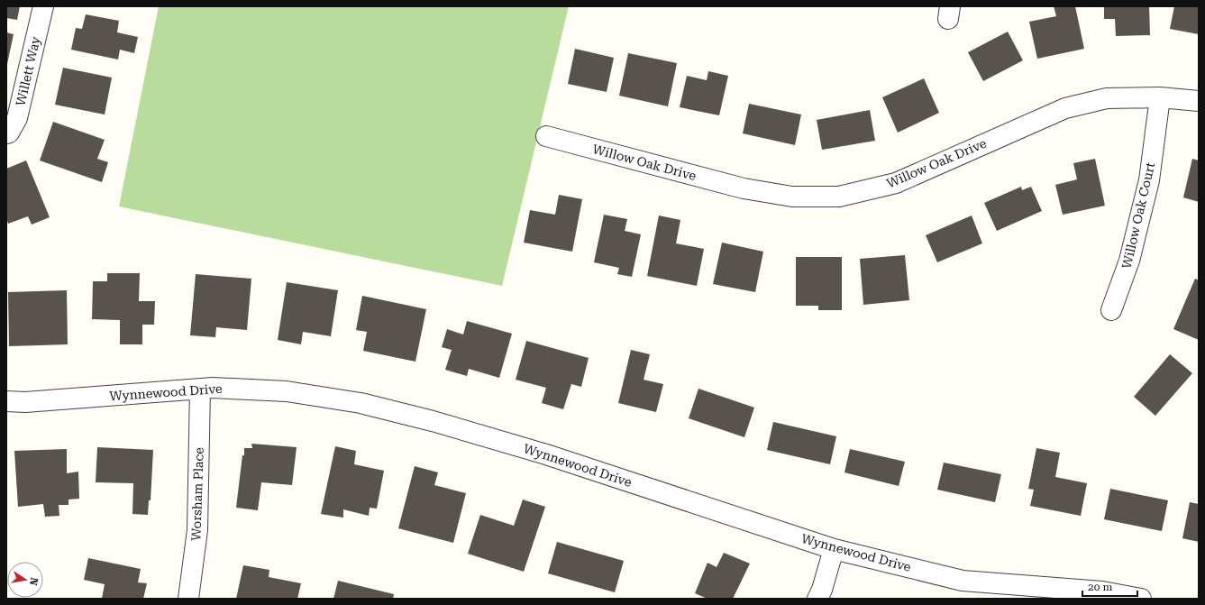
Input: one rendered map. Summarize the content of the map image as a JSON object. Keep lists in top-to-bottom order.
{
  "streets": {
    "street": [
      "Willett Way",
      "Willow Oak Drive",
      "Willow Oak Court",
      "Wynnewood Drive",
      "Worsham Place"
    ]
  },
  "crossings": [
    ["Willow Oak Drive", "Willow Oak Court"],
    ["Wynnewood Drive", "Worsham Place"]
  ],
  "scale_bar": "20 m",
  "north": "right"
}
